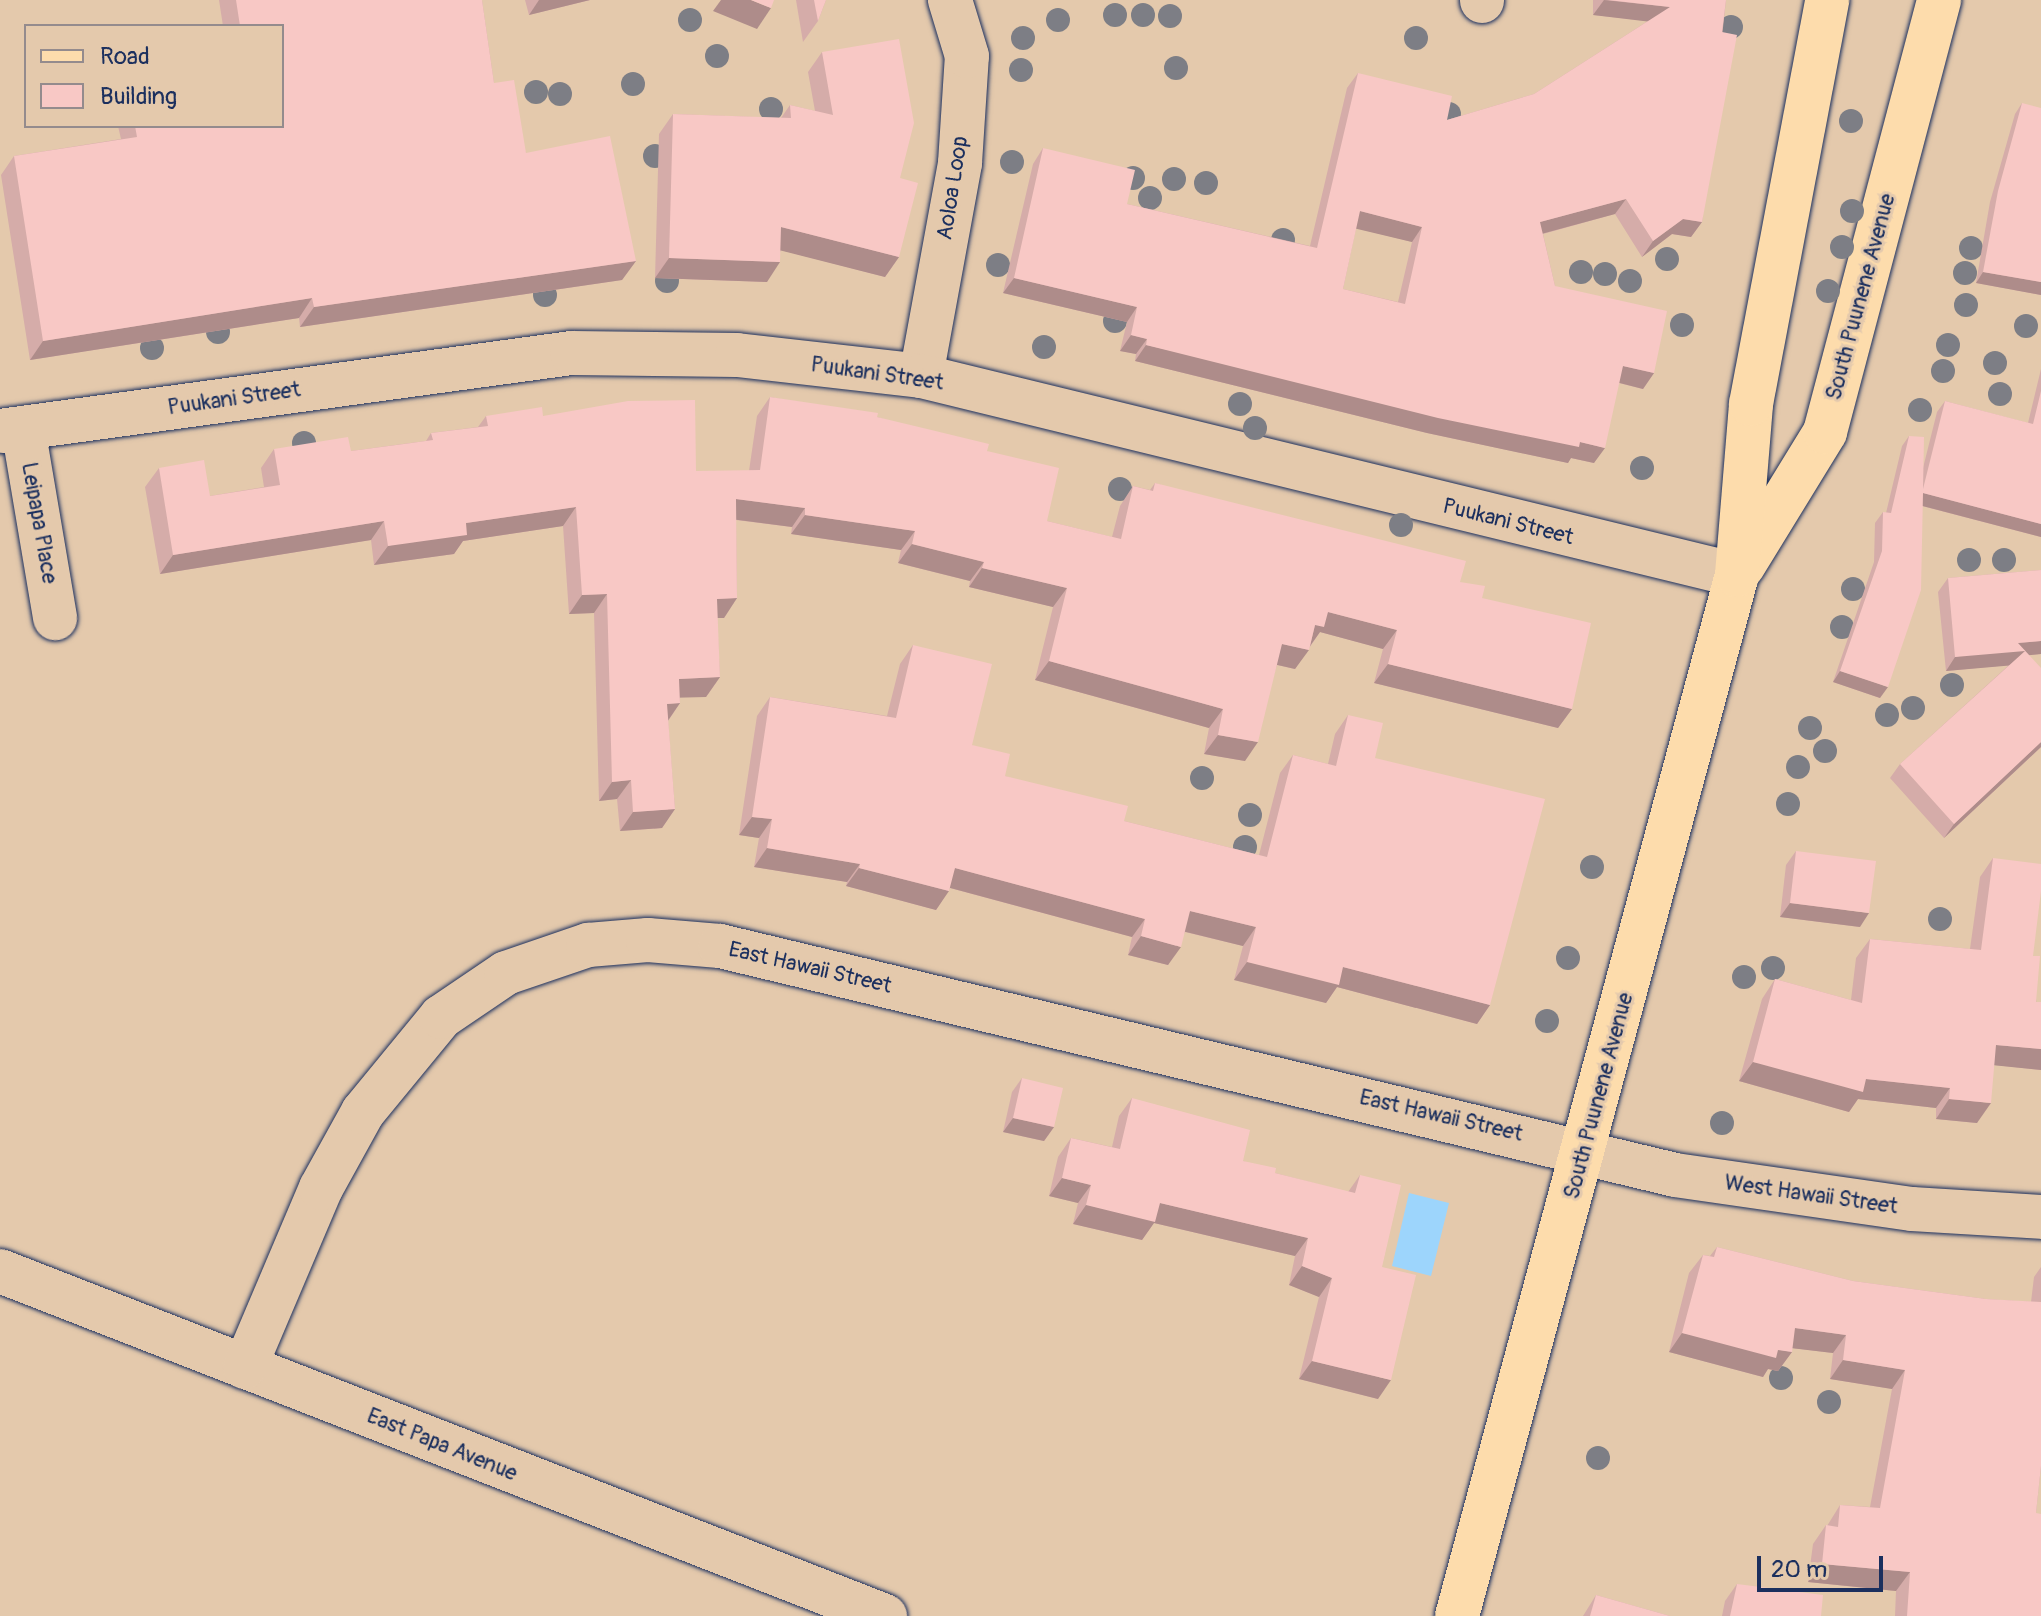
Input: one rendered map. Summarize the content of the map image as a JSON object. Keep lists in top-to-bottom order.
{
  "streets": {
    "main road": ["South Puunene Avenue"],
    "street": [
      "Aoloa Loop",
      "Puukani Street",
      "Leipapa Place",
      "East Hawaii Street",
      "West Hawaii Street",
      "East Papa Avenue"
    ]
  },
  "crossings": [
    ["Aoloa Loop", "Puukani Street"],
    ["South Puunene Avenue", "Puukani Street"],
    ["South Puunene Avenue", "East Hawaii Street"],
    ["South Puunene Avenue", "West Hawaii Street"],
    ["Puukani Street", "Leipapa Place"],
    ["East Hawaii Street", "West Hawaii Street"],
    ["East Hawaii Street", "East Papa Avenue"]
  ],
  "legend": ["Road", "Building"],
  "scale_bar": "20 m"
}
